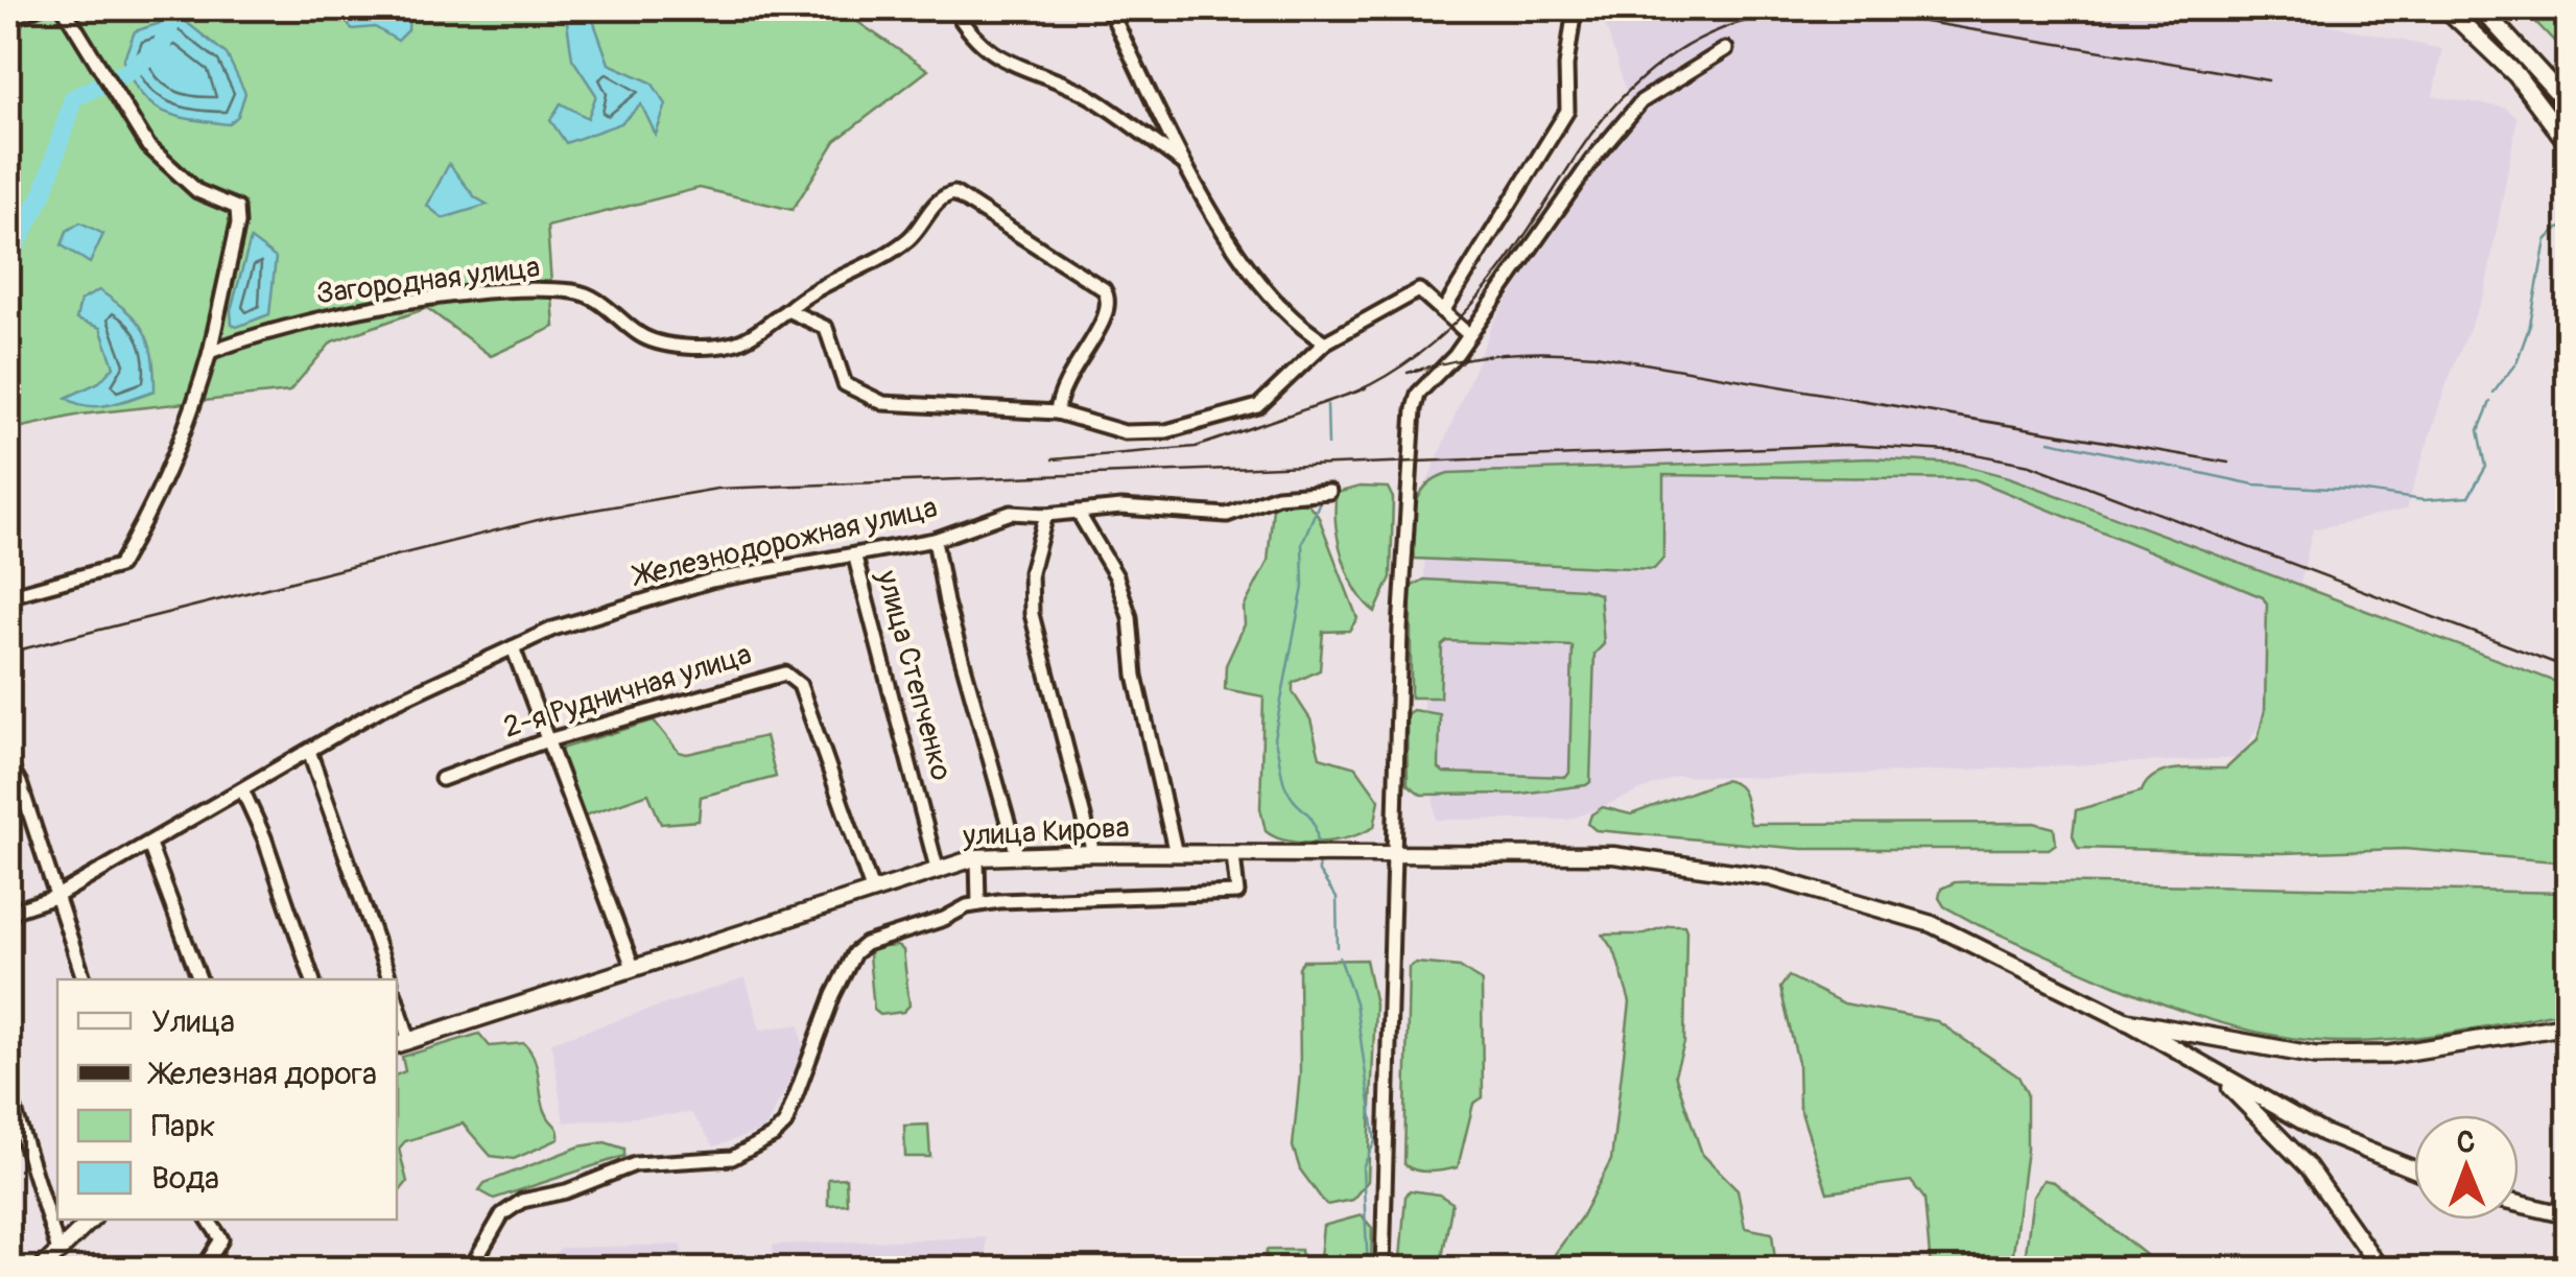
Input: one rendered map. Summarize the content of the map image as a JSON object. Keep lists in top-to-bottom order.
{
  "streets": {
    "main road": ["улица Кирова"],
    "street": [
      "Загородная улица",
      "Железнодорожная улица",
      "улица Степченко",
      "2-я Рудничная улица"
    ]
  },
  "crossings": [
    ["Железнодорожная улица", "улица Степченко"],
    ["улица Степченко", "улица Кирова"],
    ["2-я Рудничная улица", "улица Кирова"]
  ],
  "legend": [
    "Улица",
    "Железная дорога",
    "Парк",
    "Вода"
  ],
  "north": "top"
}
